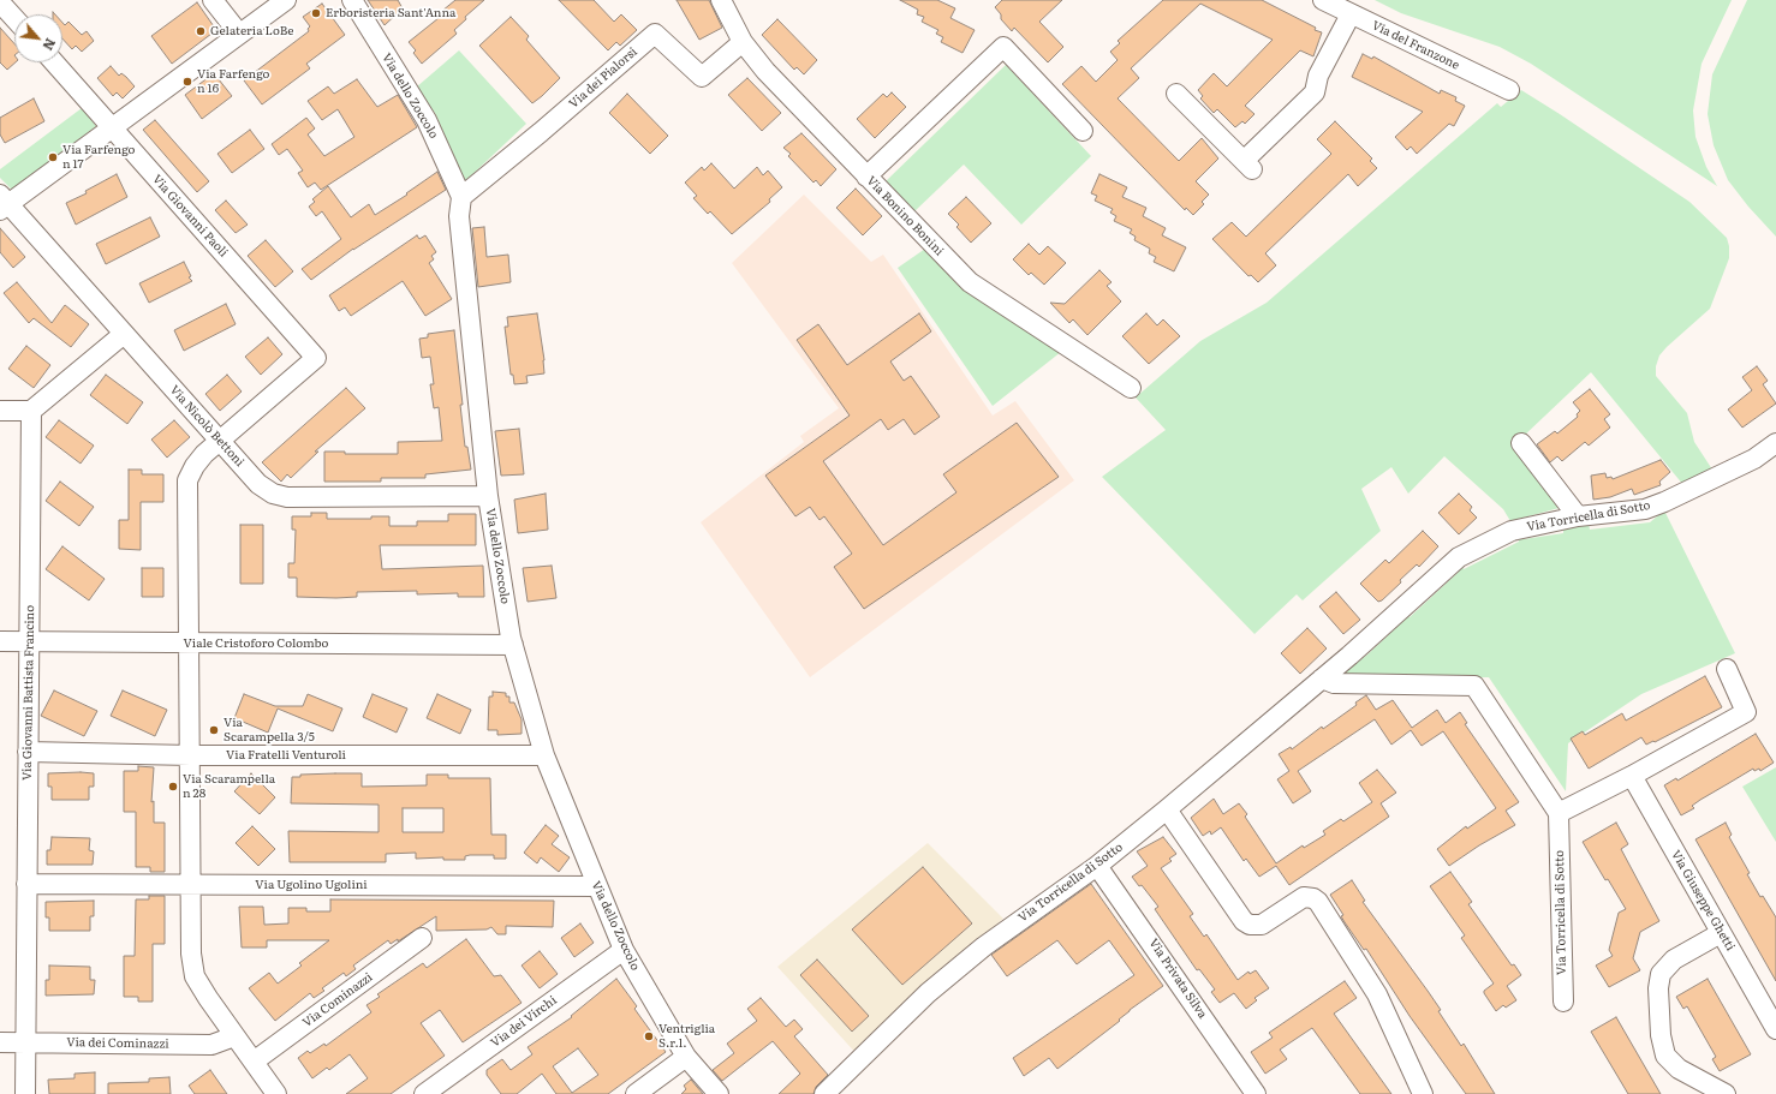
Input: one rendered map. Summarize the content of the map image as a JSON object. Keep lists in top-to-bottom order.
{
  "streets": {
    "street": [
      "Via del Franzone",
      "Via dei Pialorsi",
      "Via dello Zoccolo",
      "Via Giovanni Paoli",
      "Via Bonino Bonini",
      "Via Nicolò Bettoni",
      "Via Torricella di Sotto",
      "Viale Cristoforo Colombo",
      "Via Giovanni Battista Francino",
      "Via Fratelli Venturoli",
      "Via Ugolino Ugolini",
      "Via Giuseppe Ghetti",
      "Via Privata Silva",
      "Via Cominazzi",
      "Via dei Virchi",
      "Via dei Cominazzi"
    ]
  },
  "crossings": [
    ["Via dei Pialorsi", "Via dello Zoccolo"],
    ["Via dei Pialorsi", "Via Bonino Bonini"],
    ["Via dello Zoccolo", "Via Nicolò Bettoni"],
    ["Via dello Zoccolo", "Viale Cristoforo Colombo"],
    ["Via dello Zoccolo", "Via Fratelli Venturoli"],
    ["Via dello Zoccolo", "Via Ugolino Ugolini"],
    ["Via dello Zoccolo", "Via dei Virchi"],
    ["Via Giovanni Paoli", "Via Nicolò Bettoni"],
    ["Via Torricella di Sotto", "Via Privata Silva"],
    ["Viale Cristoforo Colombo", "Via Giovanni Battista Francino"],
    ["Via Giovanni Battista Francino", "Via Fratelli Venturoli"],
    ["Via Giovanni Battista Francino", "Via Ugolino Ugolini"],
    ["Via Giovanni Battista Francino", "Via dei Cominazzi"]
  ],
  "places": [
    "Erboristeria Sant'Anna",
    "Gelateria LoBe",
    "Via Farfengo n 16",
    "Via Farfengo n 17",
    "Via Scarampella 3/5",
    "Via Scarampella n 28",
    "Ventriglia S.r.l."
  ],
  "north": "bottom right"
}
